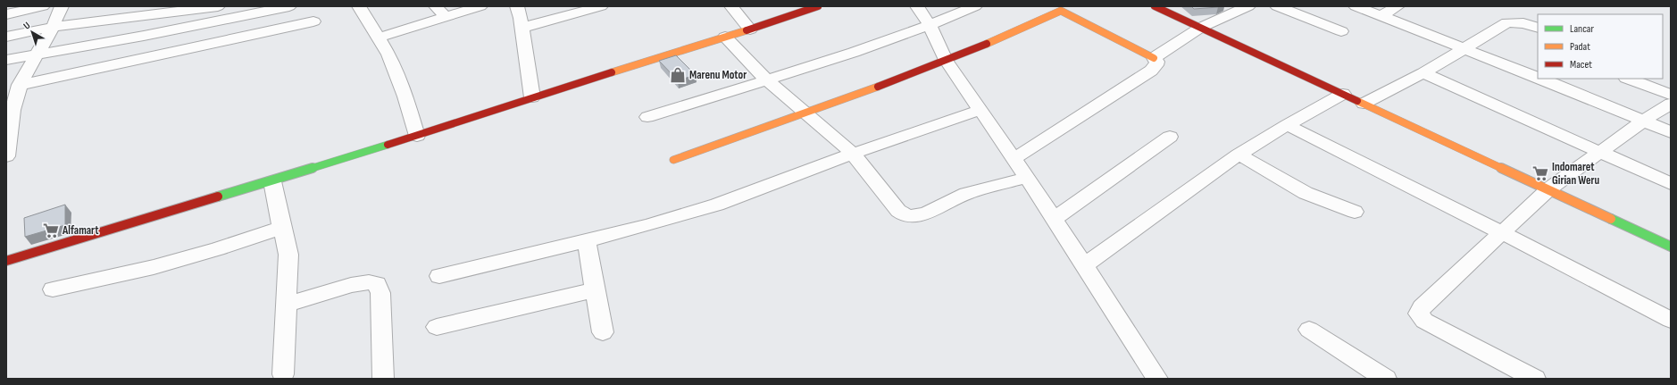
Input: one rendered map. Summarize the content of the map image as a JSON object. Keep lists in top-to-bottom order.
{
  "places": {
    "shop": ["Marenu Motor"],
    "supermarket": ["Indomaret Girian Weru", "Alfamart"]
  },
  "legend": ["Lancar", "Padat", "Macet"],
  "north": "top left"
}
